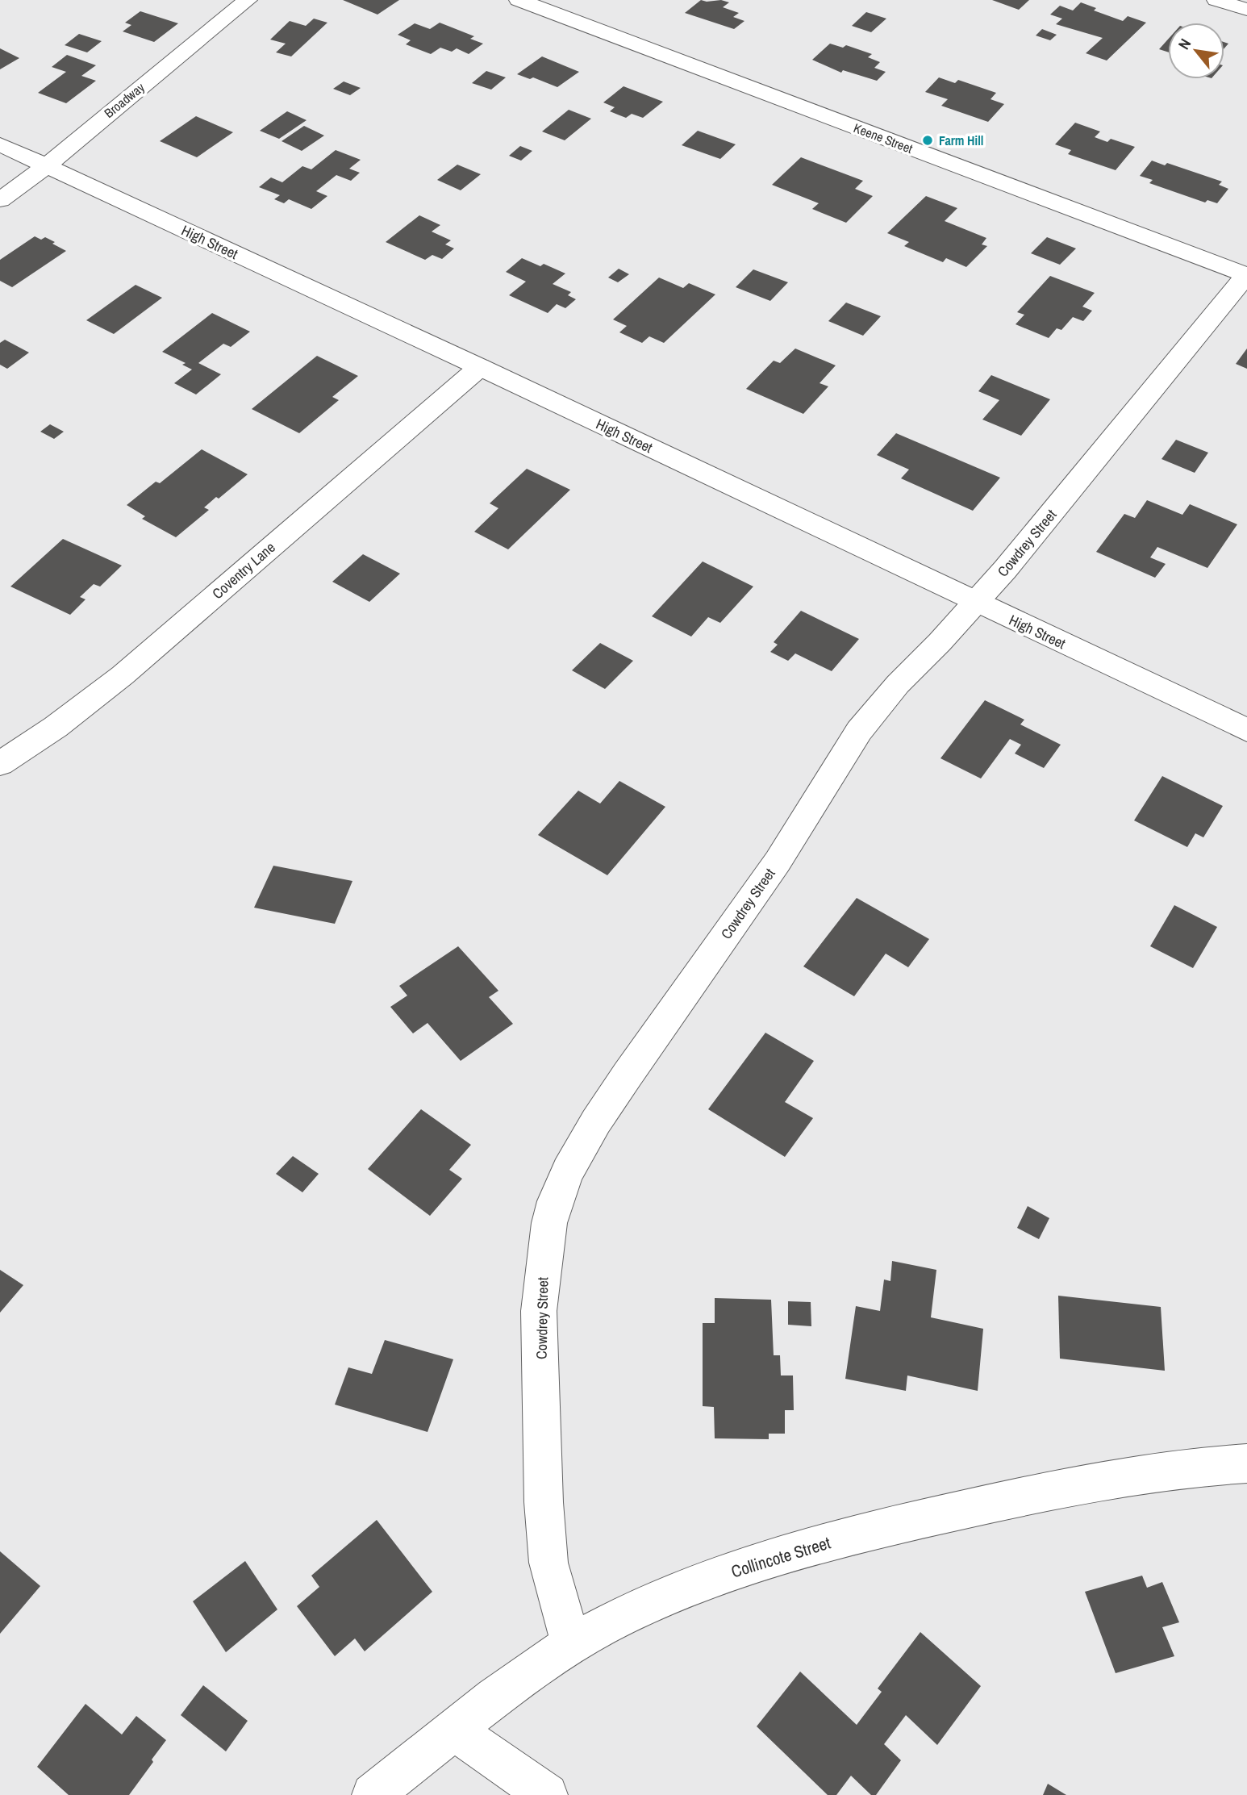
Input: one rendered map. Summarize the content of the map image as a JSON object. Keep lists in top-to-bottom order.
{
  "streets": {
    "street": [
      "Broadway",
      "Keene Street",
      "High Street",
      "Cowdrey Street",
      "Coventry Lane",
      "Collincote Street"
    ]
  },
  "crossings": [
    ["Broadway", "High Street"],
    ["Keene Street", "Cowdrey Street"],
    ["High Street", "Cowdrey Street"],
    ["High Street", "Coventry Lane"],
    ["Cowdrey Street", "Collincote Street"]
  ],
  "places": ["Farm Hill"],
  "north": "top left"
}
